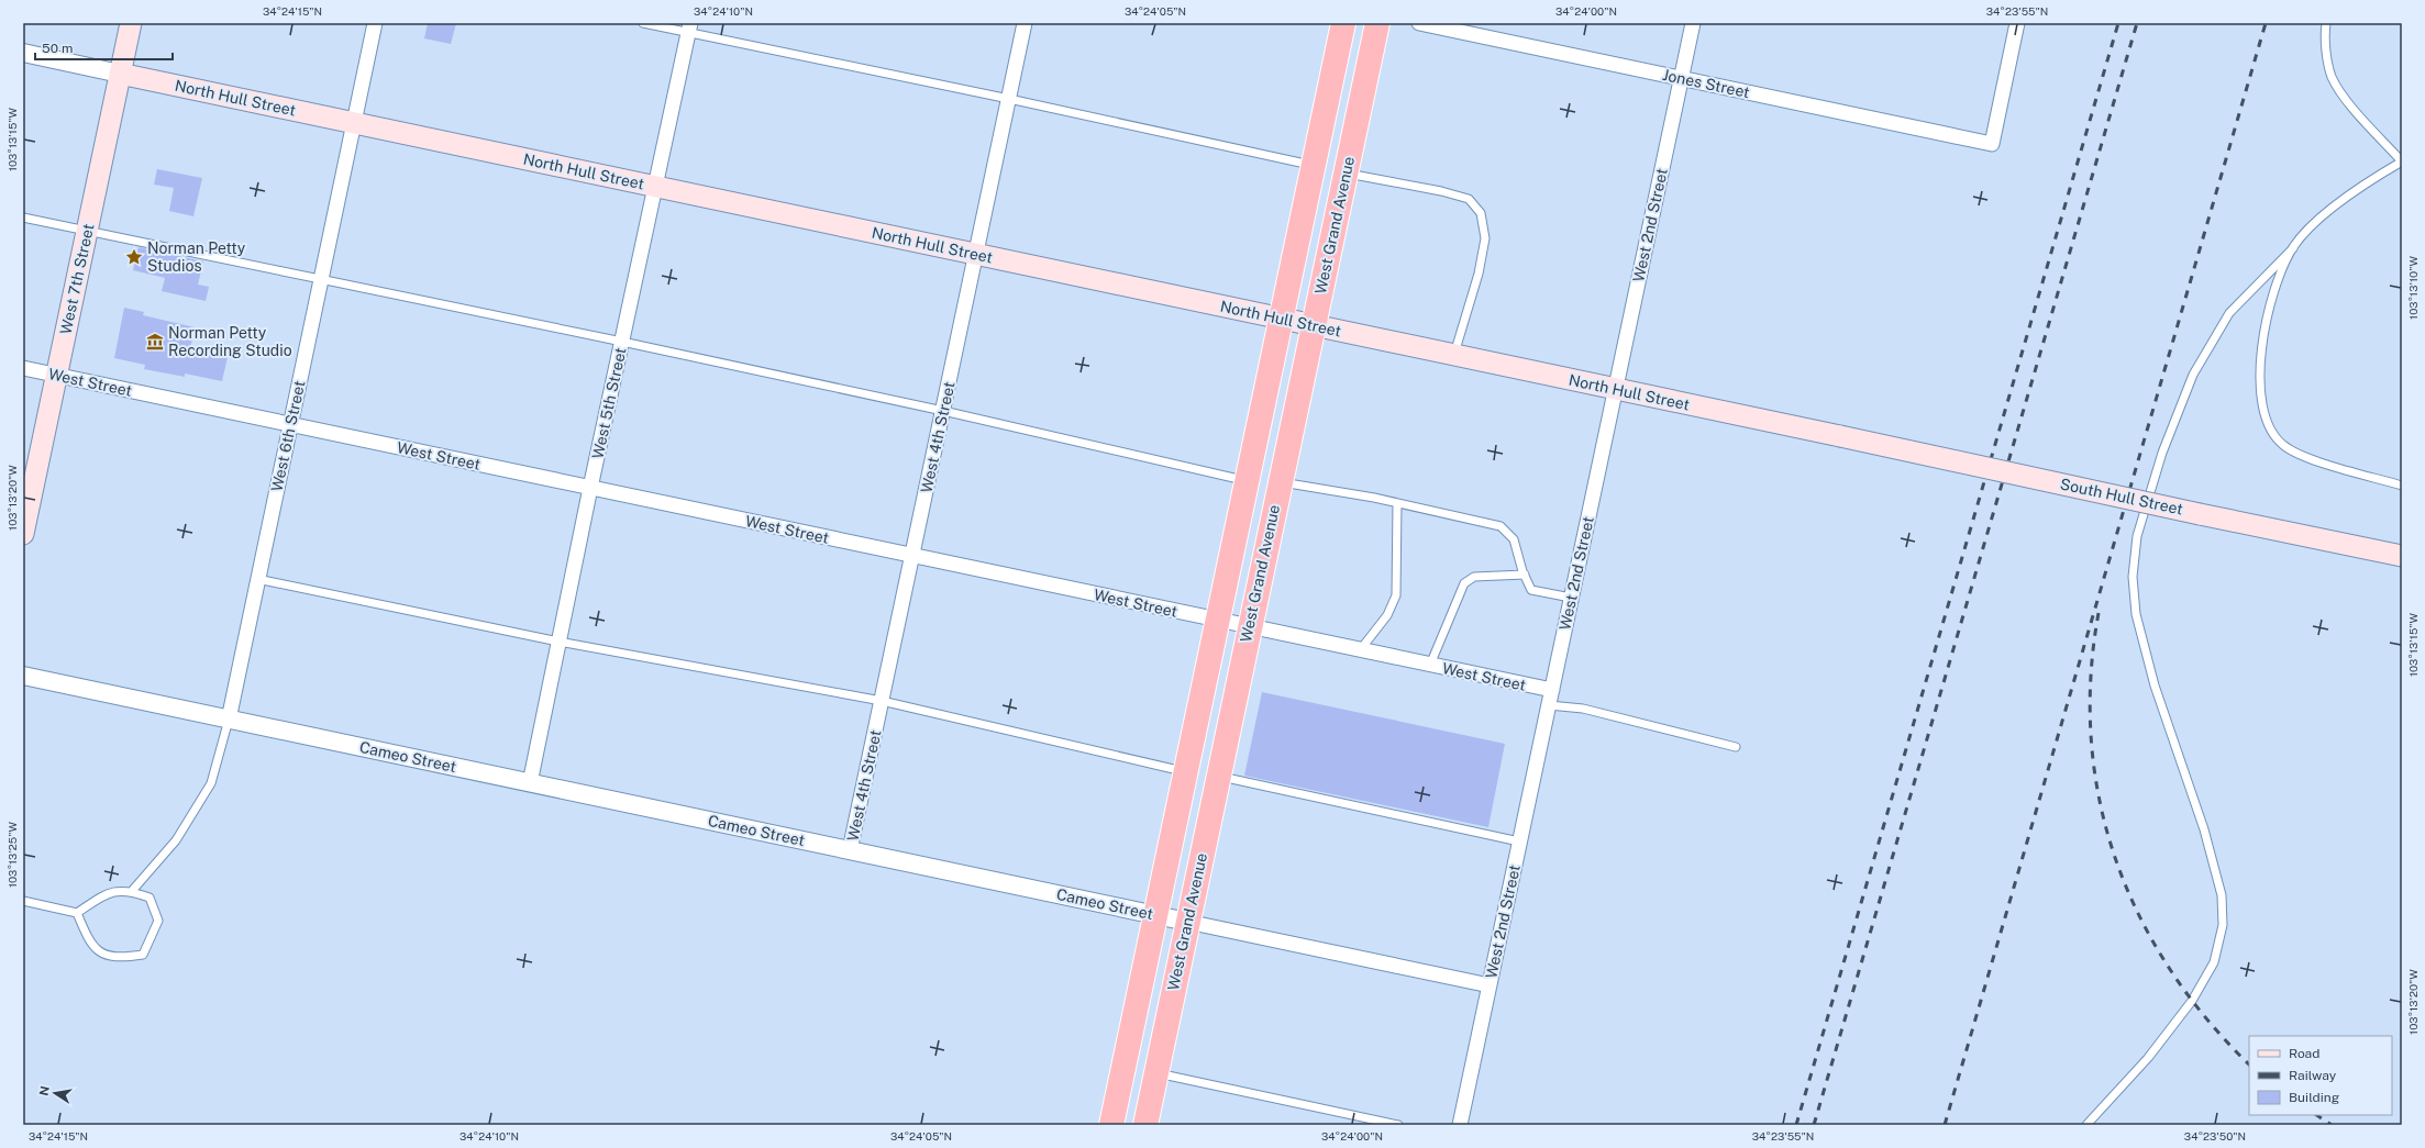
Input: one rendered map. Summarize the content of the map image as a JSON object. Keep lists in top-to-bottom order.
{
  "streets": {
    "highway": ["West Grand Avenue"],
    "main road": ["North Hull Street", "West 7th Street", "South Hull Street"],
    "street": [
      "Jones Street",
      "West 2nd Street",
      "West Street",
      "West 5th Street",
      "West 6th Street",
      "West 4th Street",
      "Cameo Street"
    ]
  },
  "crossings": [
    ["Jones Street", "West 2nd Street"],
    ["North Hull Street", "West Grand Avenue"],
    ["North Hull Street", "West 2nd Street"],
    ["North Hull Street", "West 7th Street"],
    ["North Hull Street", "West 5th Street"],
    ["North Hull Street", "West 6th Street"],
    ["North Hull Street", "West 4th Street"],
    ["North Hull Street", "South Hull Street"],
    ["West Grand Avenue", "West Street"],
    ["West Grand Avenue", "Cameo Street"],
    ["West 2nd Street", "West Street"],
    ["West 2nd Street", "Cameo Street"],
    ["West 7th Street", "West Street"],
    ["West Street", "West 5th Street"],
    ["West Street", "West 6th Street"],
    ["West Street", "West 4th Street"],
    ["West 5th Street", "Cameo Street"],
    ["West 6th Street", "Cameo Street"],
    ["West 4th Street", "Cameo Street"]
  ],
  "places": {
    "place": ["Norman Petty Studios"],
    "museum": ["Norman Petty Recording Studio"]
  },
  "legend": ["Road", "Railway", "Building"],
  "scale_bar": "50 m",
  "north": "left",
  "coordinates": [
    "34°24'15\"N",
    "34°24'10\"N",
    "34°24'05\"N",
    "34°24'00\"N",
    "34°23'55\"N",
    "103°13'15\"W",
    "103°13'10\"W",
    "103°13'20\"W",
    "103°13'25\"W",
    "34°23'50\"N"
  ]
}
